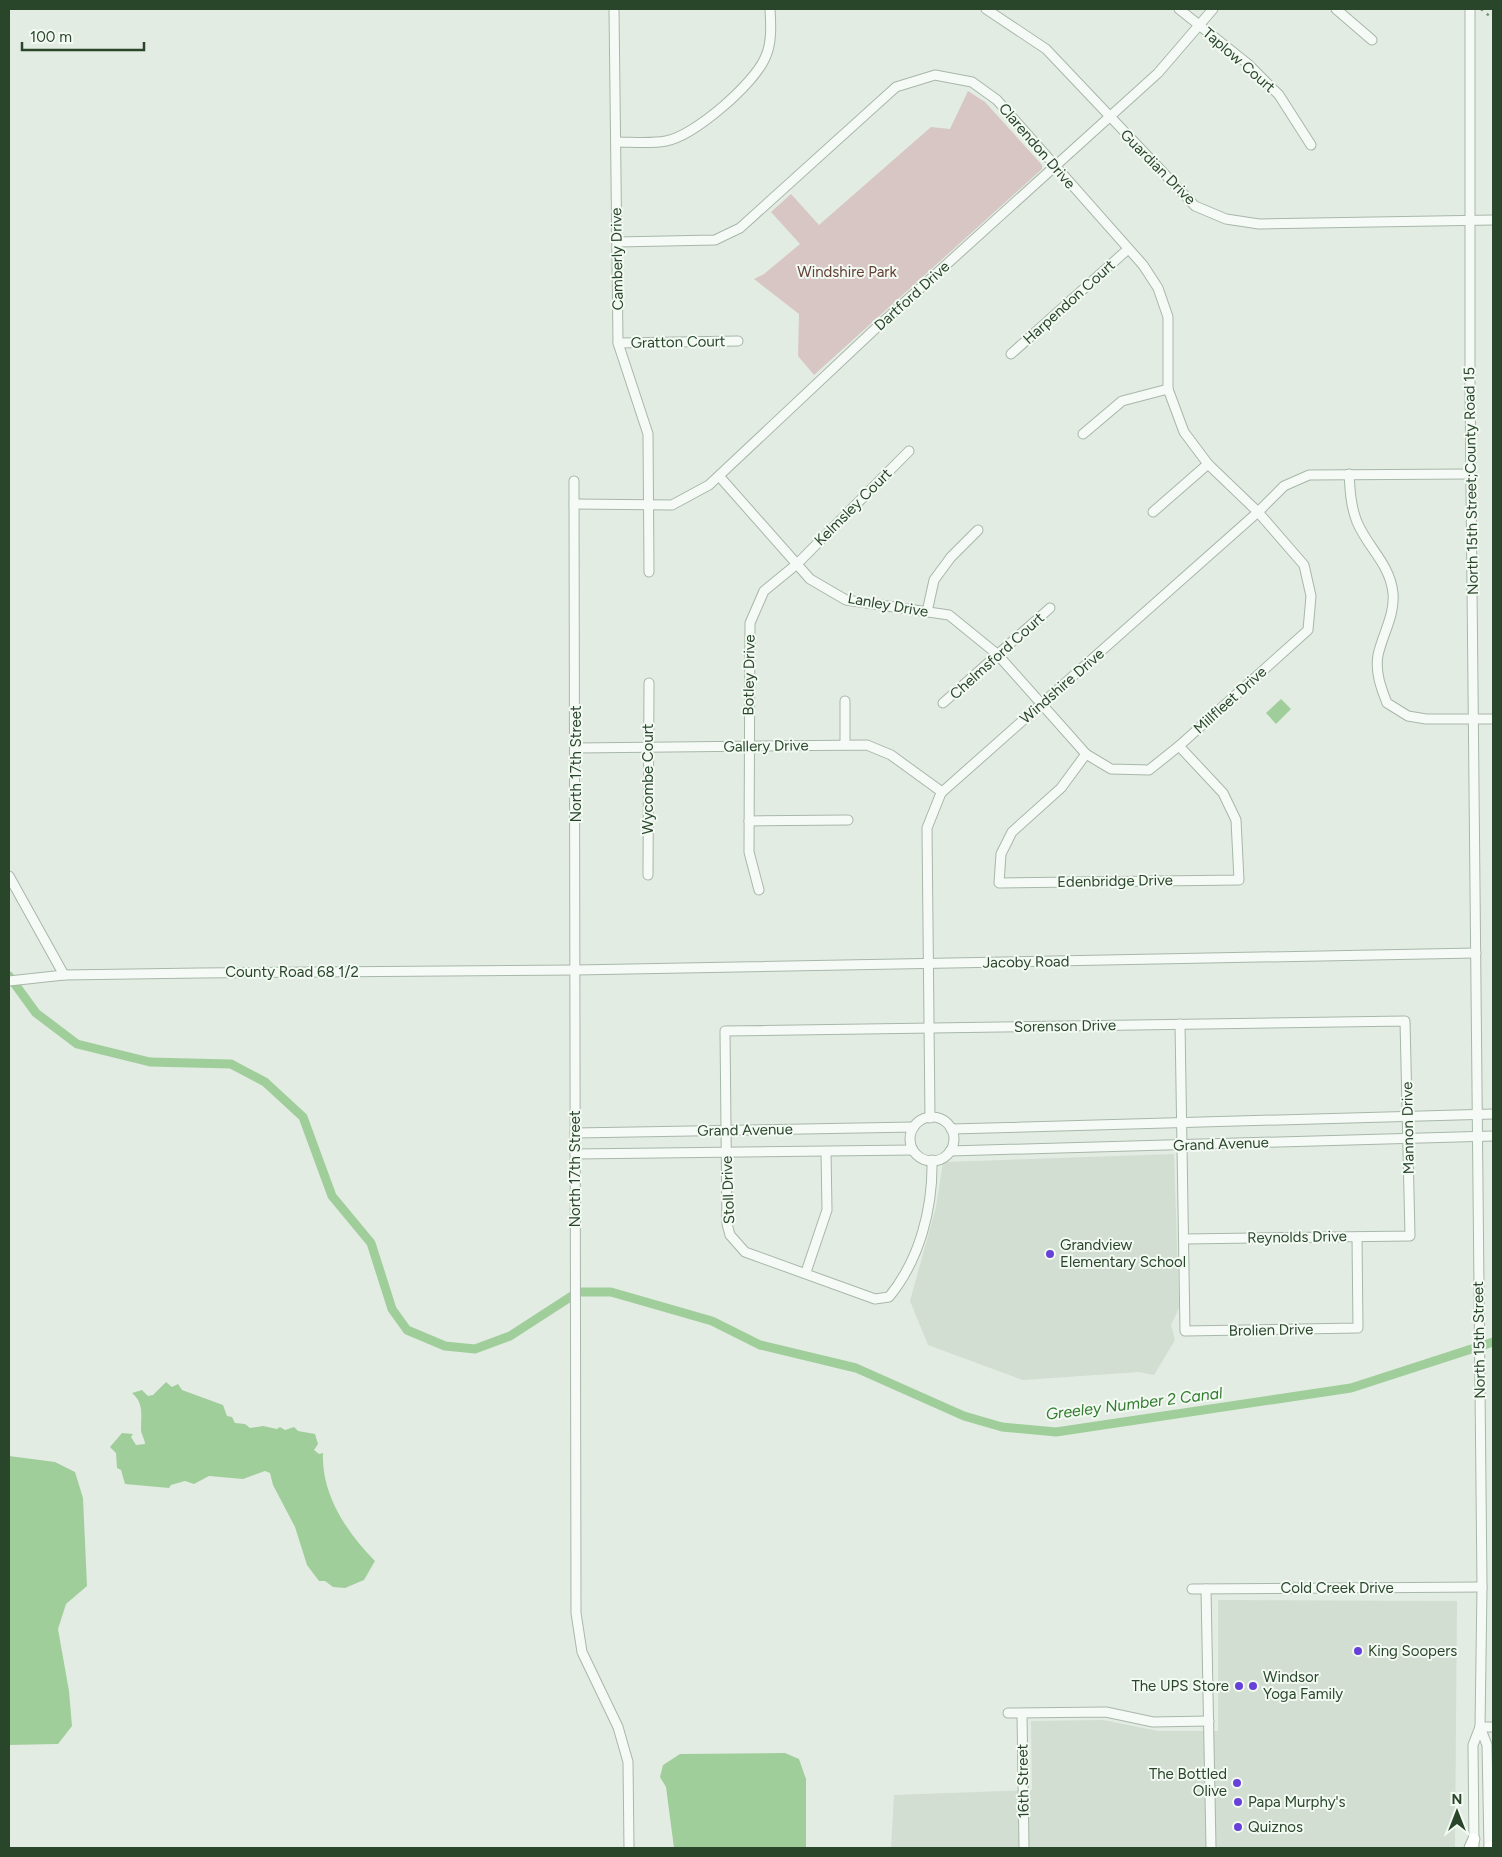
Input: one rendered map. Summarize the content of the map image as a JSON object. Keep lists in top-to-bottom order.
{
  "streets": {
    "street": [
      "Taplow Court",
      "Clarendon Drive",
      "Guardian Drive",
      "Camberly Drive",
      "Dartford Drive",
      "Harpendon Court",
      "Gratton Court",
      "North 15th Street;County Road 15",
      "Kelmsley Court",
      "Lanley Drive",
      "Chelmsford Court",
      "Botley Drive",
      "Windshire Drive",
      "Millfleet Drive",
      "Gallery Drive",
      "North 17th Street",
      "Wycombe Court",
      "Edenbridge Drive",
      "Jacoby Road",
      "County Road 68 1/2",
      "Sorenson Drive",
      "Mannon Drive",
      "Grand Avenue",
      "Stoll Drive",
      "Reynolds Drive",
      "Brolien Drive",
      "North 15th Street",
      "Cold Creek Drive",
      "16th Street"
    ]
  },
  "crossings": [
    ["Taplow Court", "Dartford Drive"],
    ["Clarendon Drive", "Camberly Drive"],
    ["Clarendon Drive", "Dartford Drive"],
    ["Clarendon Drive", "Harpendon Court"],
    ["Clarendon Drive", "Windshire Drive"],
    ["Clarendon Drive", "Millfleet Drive"],
    ["Guardian Drive", "Dartford Drive"],
    ["Guardian Drive", "North 15th Street;County Road 15"],
    ["Camberly Drive", "Dartford Drive"],
    ["Camberly Drive", "Gratton Court"],
    ["Dartford Drive", "Lanley Drive"],
    ["Dartford Drive", "North 17th Street"],
    ["North 15th Street;County Road 15", "Windshire Drive"],
    ["North 15th Street;County Road 15", "Jacoby Road"],
    ["North 15th Street;County Road 15", "North 15th Street"],
    ["Kelmsley Court", "Lanley Drive"],
    ["Kelmsley Court", "Botley Drive"],
    ["Lanley Drive", "Chelmsford Court"],
    ["Lanley Drive", "Botley Drive"],
    ["Lanley Drive", "Windshire Drive"],
    ["Lanley Drive", "Millfleet Drive"],
    ["Botley Drive", "Gallery Drive"],
    ["Windshire Drive", "Millfleet Drive"],
    ["Windshire Drive", "Gallery Drive"],
    ["Windshire Drive", "Jacoby Road"],
    ["Windshire Drive", "Sorenson Drive"],
    ["Windshire Drive", "Grand Avenue"],
    ["Windshire Drive", "Stoll Drive"],
    ["Millfleet Drive", "Edenbridge Drive"],
    ["Gallery Drive", "North 17th Street"],
    ["Gallery Drive", "Wycombe Court"],
    ["North 17th Street", "Jacoby Road"],
    ["North 17th Street", "County Road 68 1/2"],
    ["North 17th Street", "Grand Avenue"],
    ["Jacoby Road", "County Road 68 1/2"],
    ["Jacoby Road", "North 15th Street"],
    ["Sorenson Drive", "Mannon Drive"],
    ["Sorenson Drive", "Stoll Drive"],
    ["Mannon Drive", "Grand Avenue"],
    ["Mannon Drive", "Reynolds Drive"],
    ["Grand Avenue", "Stoll Drive"],
    ["Grand Avenue", "North 15th Street"],
    ["Reynolds Drive", "Brolien Drive"],
    ["North 15th Street", "Cold Creek Drive"]
  ],
  "water": ["Greeley Number 2 Canal"],
  "parks": ["Windshire Park"],
  "places": [
    "Grandview Elementary School",
    "King Soopers",
    "The UPS Store",
    "Windsor Yoga Family",
    "The Bottled Olive",
    "Papa Murphy's",
    "Quiznos"
  ],
  "scale_bar": "100 m",
  "north": "top"
}
